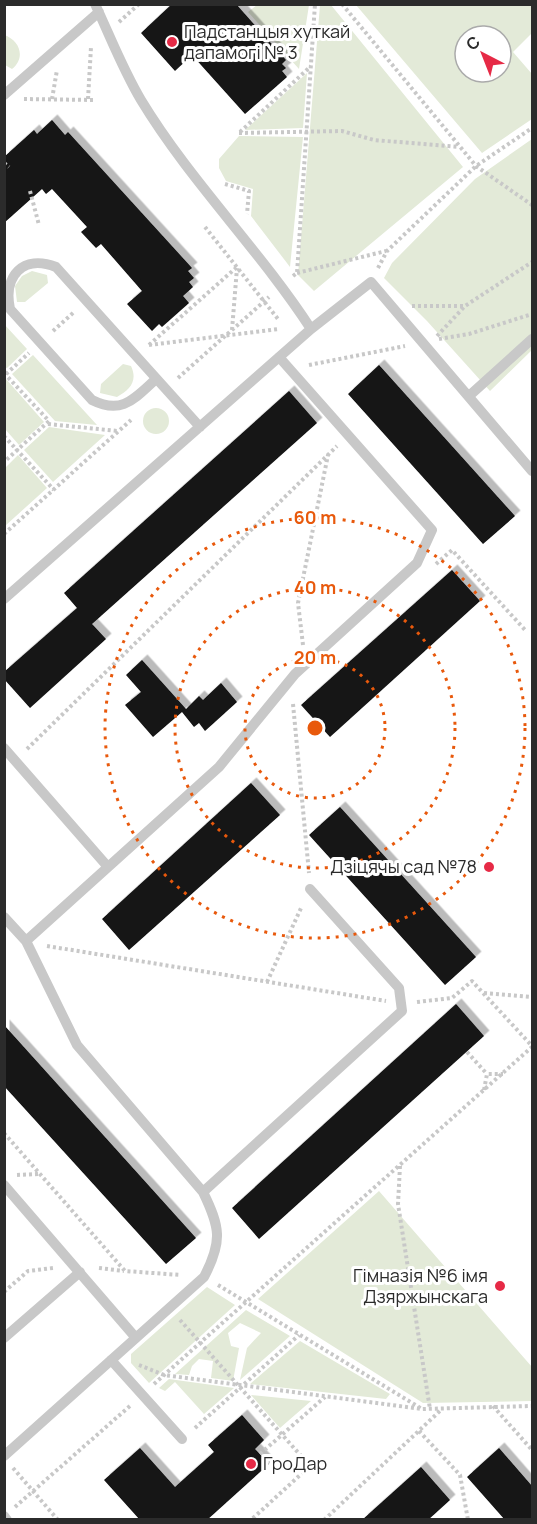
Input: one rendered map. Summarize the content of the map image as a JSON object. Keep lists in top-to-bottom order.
{
  "places": [
    "Падстанцыя хуткай дапамогі № 3",
    "Дзіцячы сад №78",
    "Гімназія №6 імя Дзяржынскага",
    "ГроДар"
  ],
  "north": "top left",
  "rings": ["60 m", "40 m", "20 m"]
}
